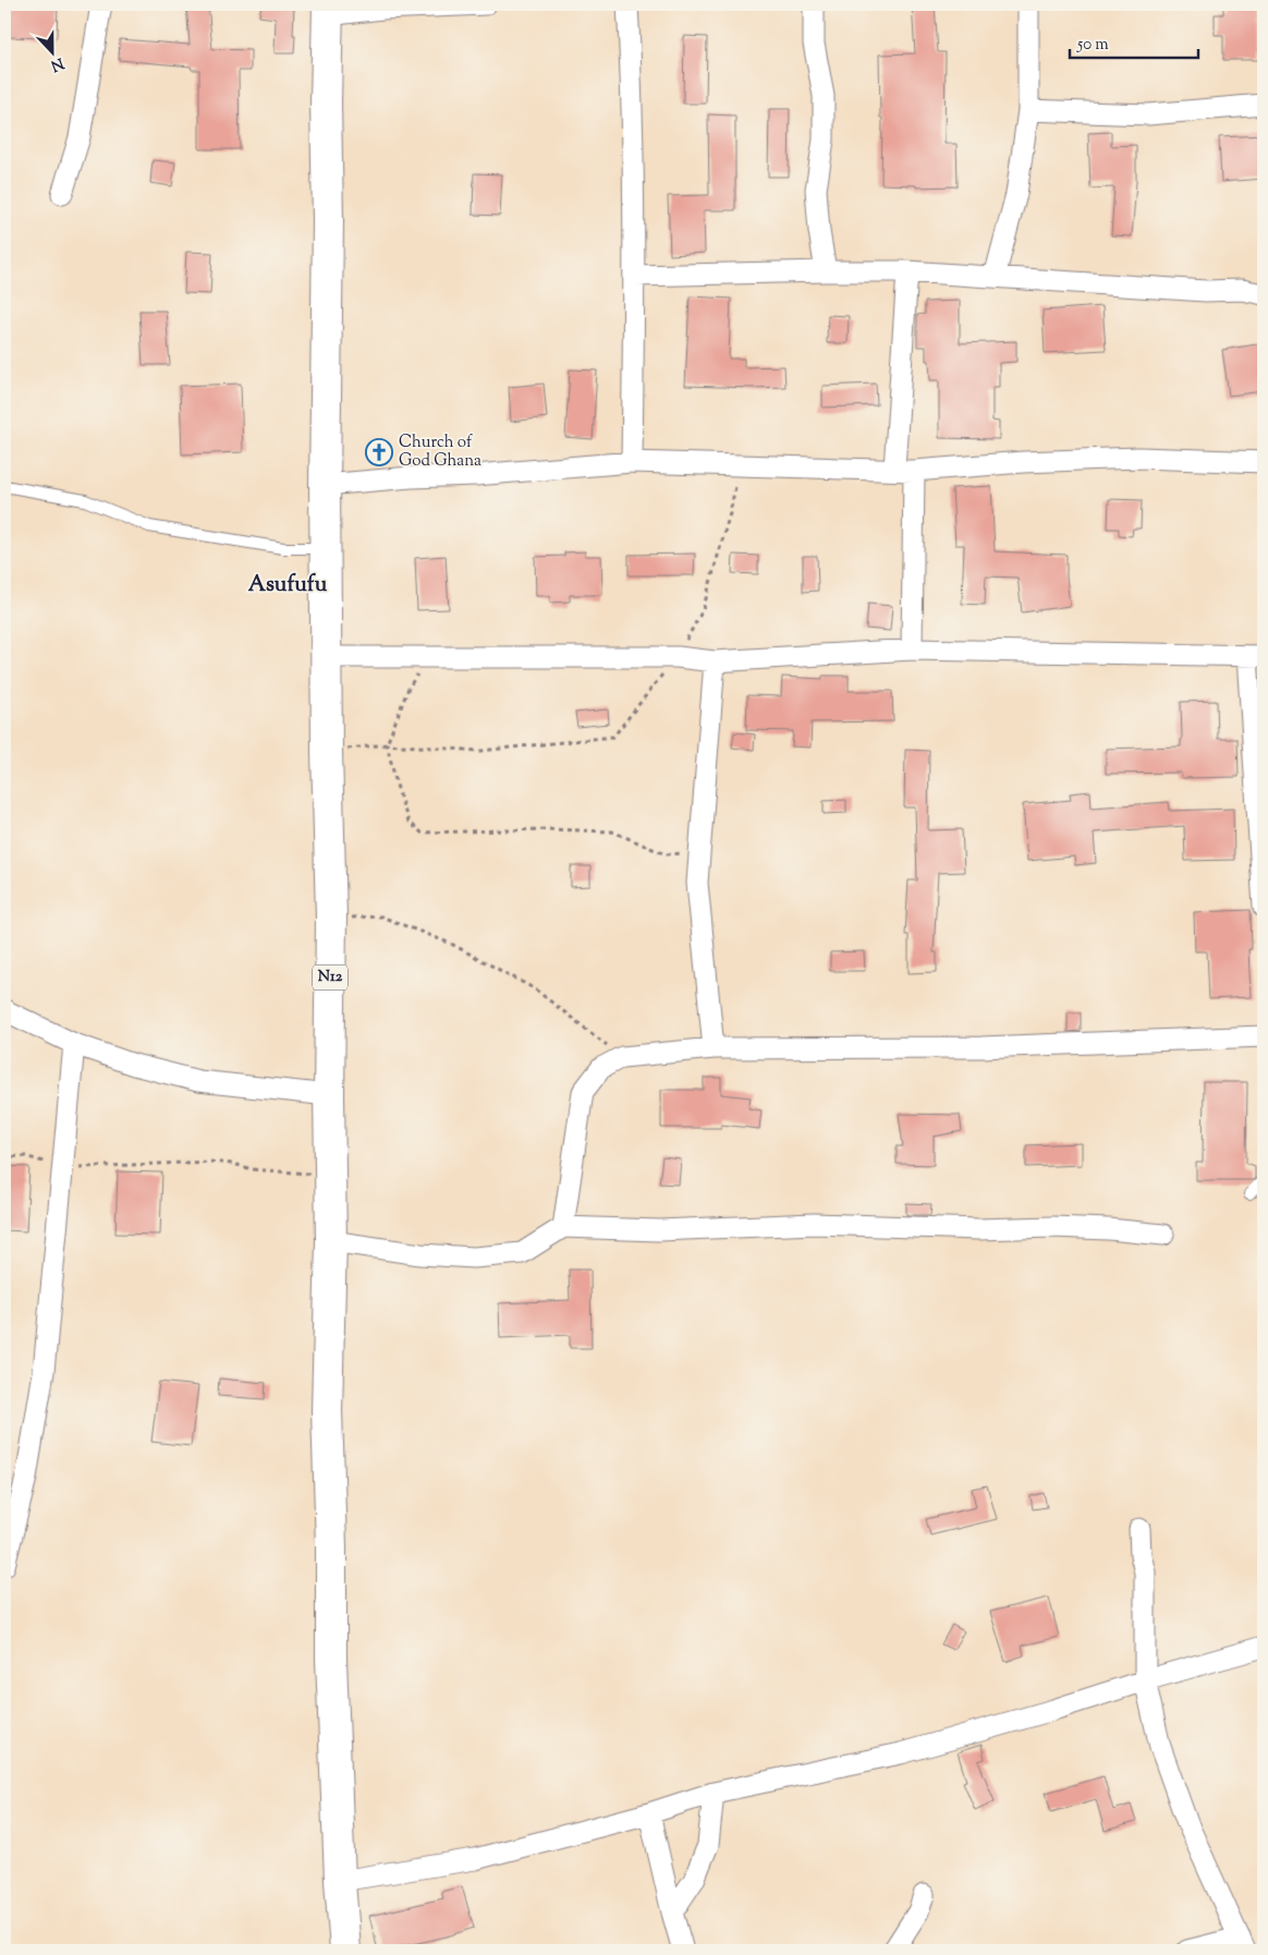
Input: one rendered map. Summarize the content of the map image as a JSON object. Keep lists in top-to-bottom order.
{
  "streets": {
    "highway": ["N12"]
  },
  "districts": ["Asufufu"],
  "places": {
    "church": ["Church of God Ghana"]
  },
  "scale_bar": "50 m",
  "north": "bottom"
}
